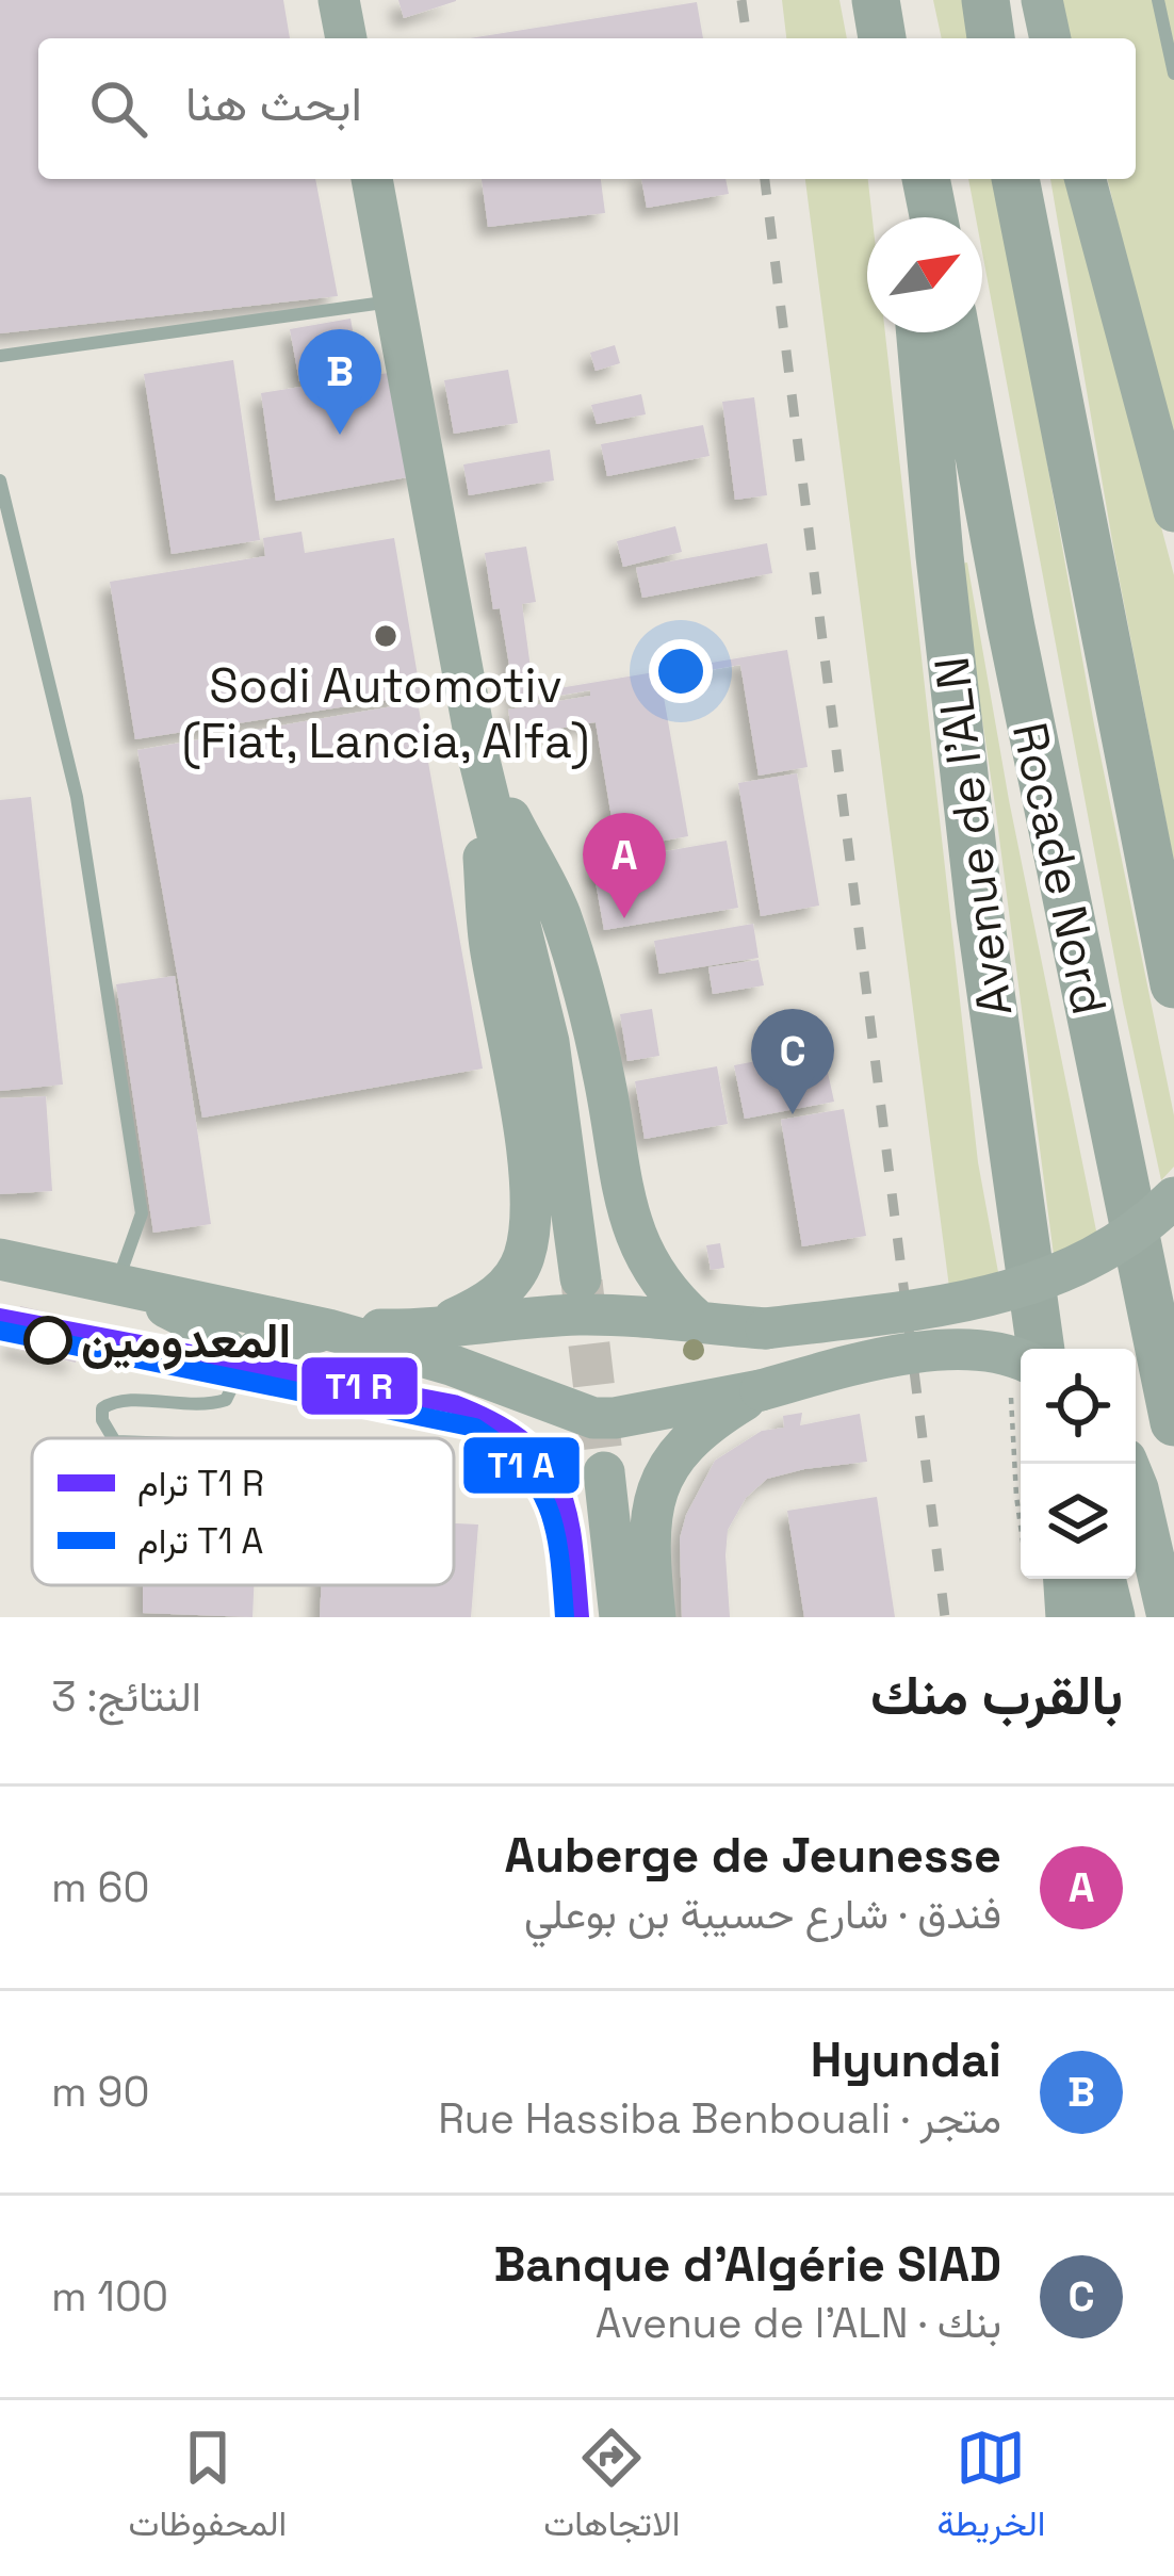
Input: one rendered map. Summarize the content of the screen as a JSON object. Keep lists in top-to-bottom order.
{
  "streets": {
    "highway": ["Avenue de l'ALN", "Rocade Nord"]
  },
  "places": ["Sodi Automotiv (Fiat, Lancia, Alfa)", "المعدومين"],
  "legend": ["ترام T1 R", "ترام T1 A"],
  "north": "top right",
  "page": {
    "search": "ابحث هنا",
    "pins": ["B", "A", "C"],
    "heading": ["بالقرب منك", "النتائج: 3"],
    "list": [
      {
        "mark": "A",
        "name": "Auberge de Jeunesse",
        "note": "فندق · شارع حسيبة بن بوعلي",
        "value": "60 m"
      },
      {
        "mark": "B",
        "name": "Hyundai",
        "note": "متجر · Rue Hassiba Benbouali",
        "value": "90 m"
      },
      {
        "mark": "C",
        "name": "Banque d'Algérie SIAD",
        "note": "بنك · Avenue de l'ALN",
        "value": "100 m"
      }
    ],
    "nav": ["الخريطة", "الاتجاهات", "المحفوظات"]
  }
}
